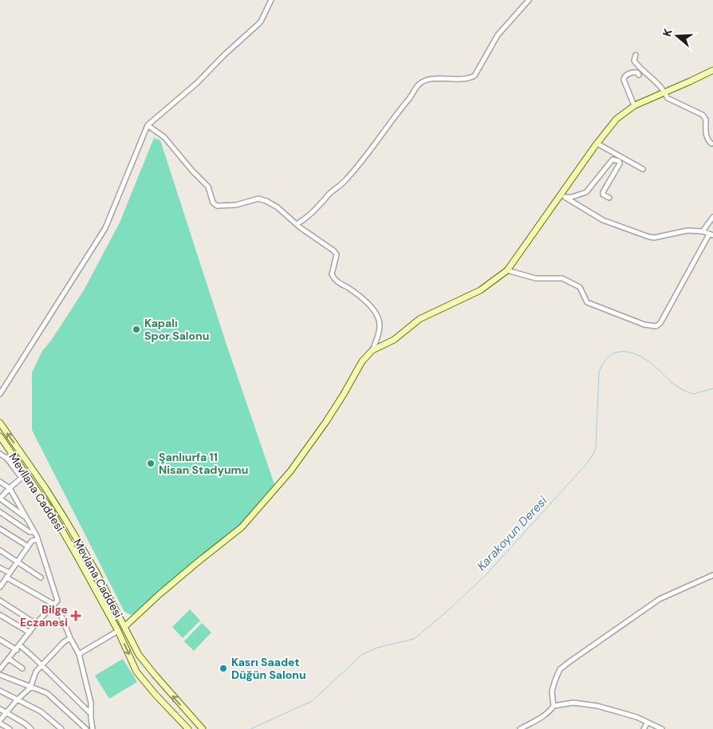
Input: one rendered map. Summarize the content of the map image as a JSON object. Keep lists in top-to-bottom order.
{
  "streets": {
    "street": ["Mevllana Caddesi", "Mevlana Caddesi"]
  },
  "water": ["Karakoyun Deresi"],
  "places": {
    "other": ["Kapalı Spor Salonu", "Şanlıurfa 11 Nisan Stadyumu", "Kasrı Saadet Düğün Salonu"],
    "health": ["Bilge Eczanesi"]
  },
  "north": "left"
}
